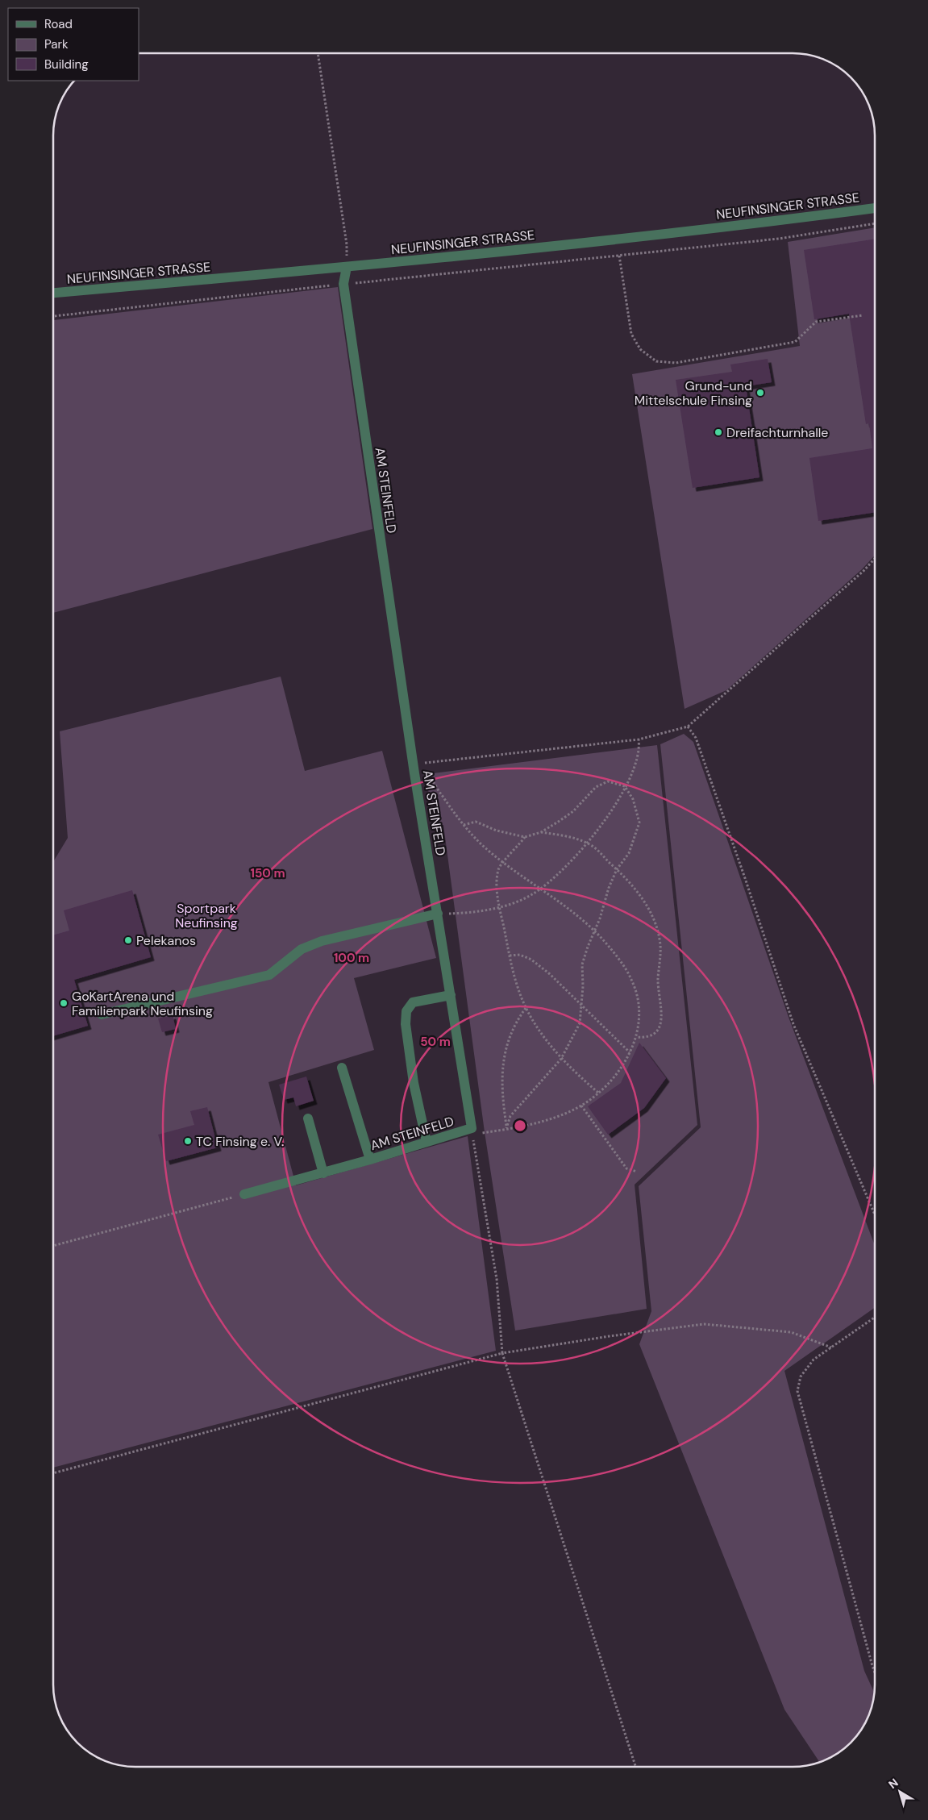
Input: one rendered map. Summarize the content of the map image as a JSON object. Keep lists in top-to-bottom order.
{
  "streets": {
    "street": ["NEUFINSINGER STRASSE", "AM STEINFELD"]
  },
  "crossings": [
    ["NEUFINSINGER STRASSE", "AM STEINFELD"]
  ],
  "parks": ["Sportpark Neufinsing"],
  "places": [
    "Grund-und Mittelschule Finsing",
    "Dreifachturnhalle",
    "Pelekanos",
    "GoKartArena und Familienpark Neufinsing",
    "TC Finsing e. V."
  ],
  "legend": ["Road", "Park", "Building"],
  "north": "top left",
  "rings": ["150 m", "100 m", "50 m"]
}
